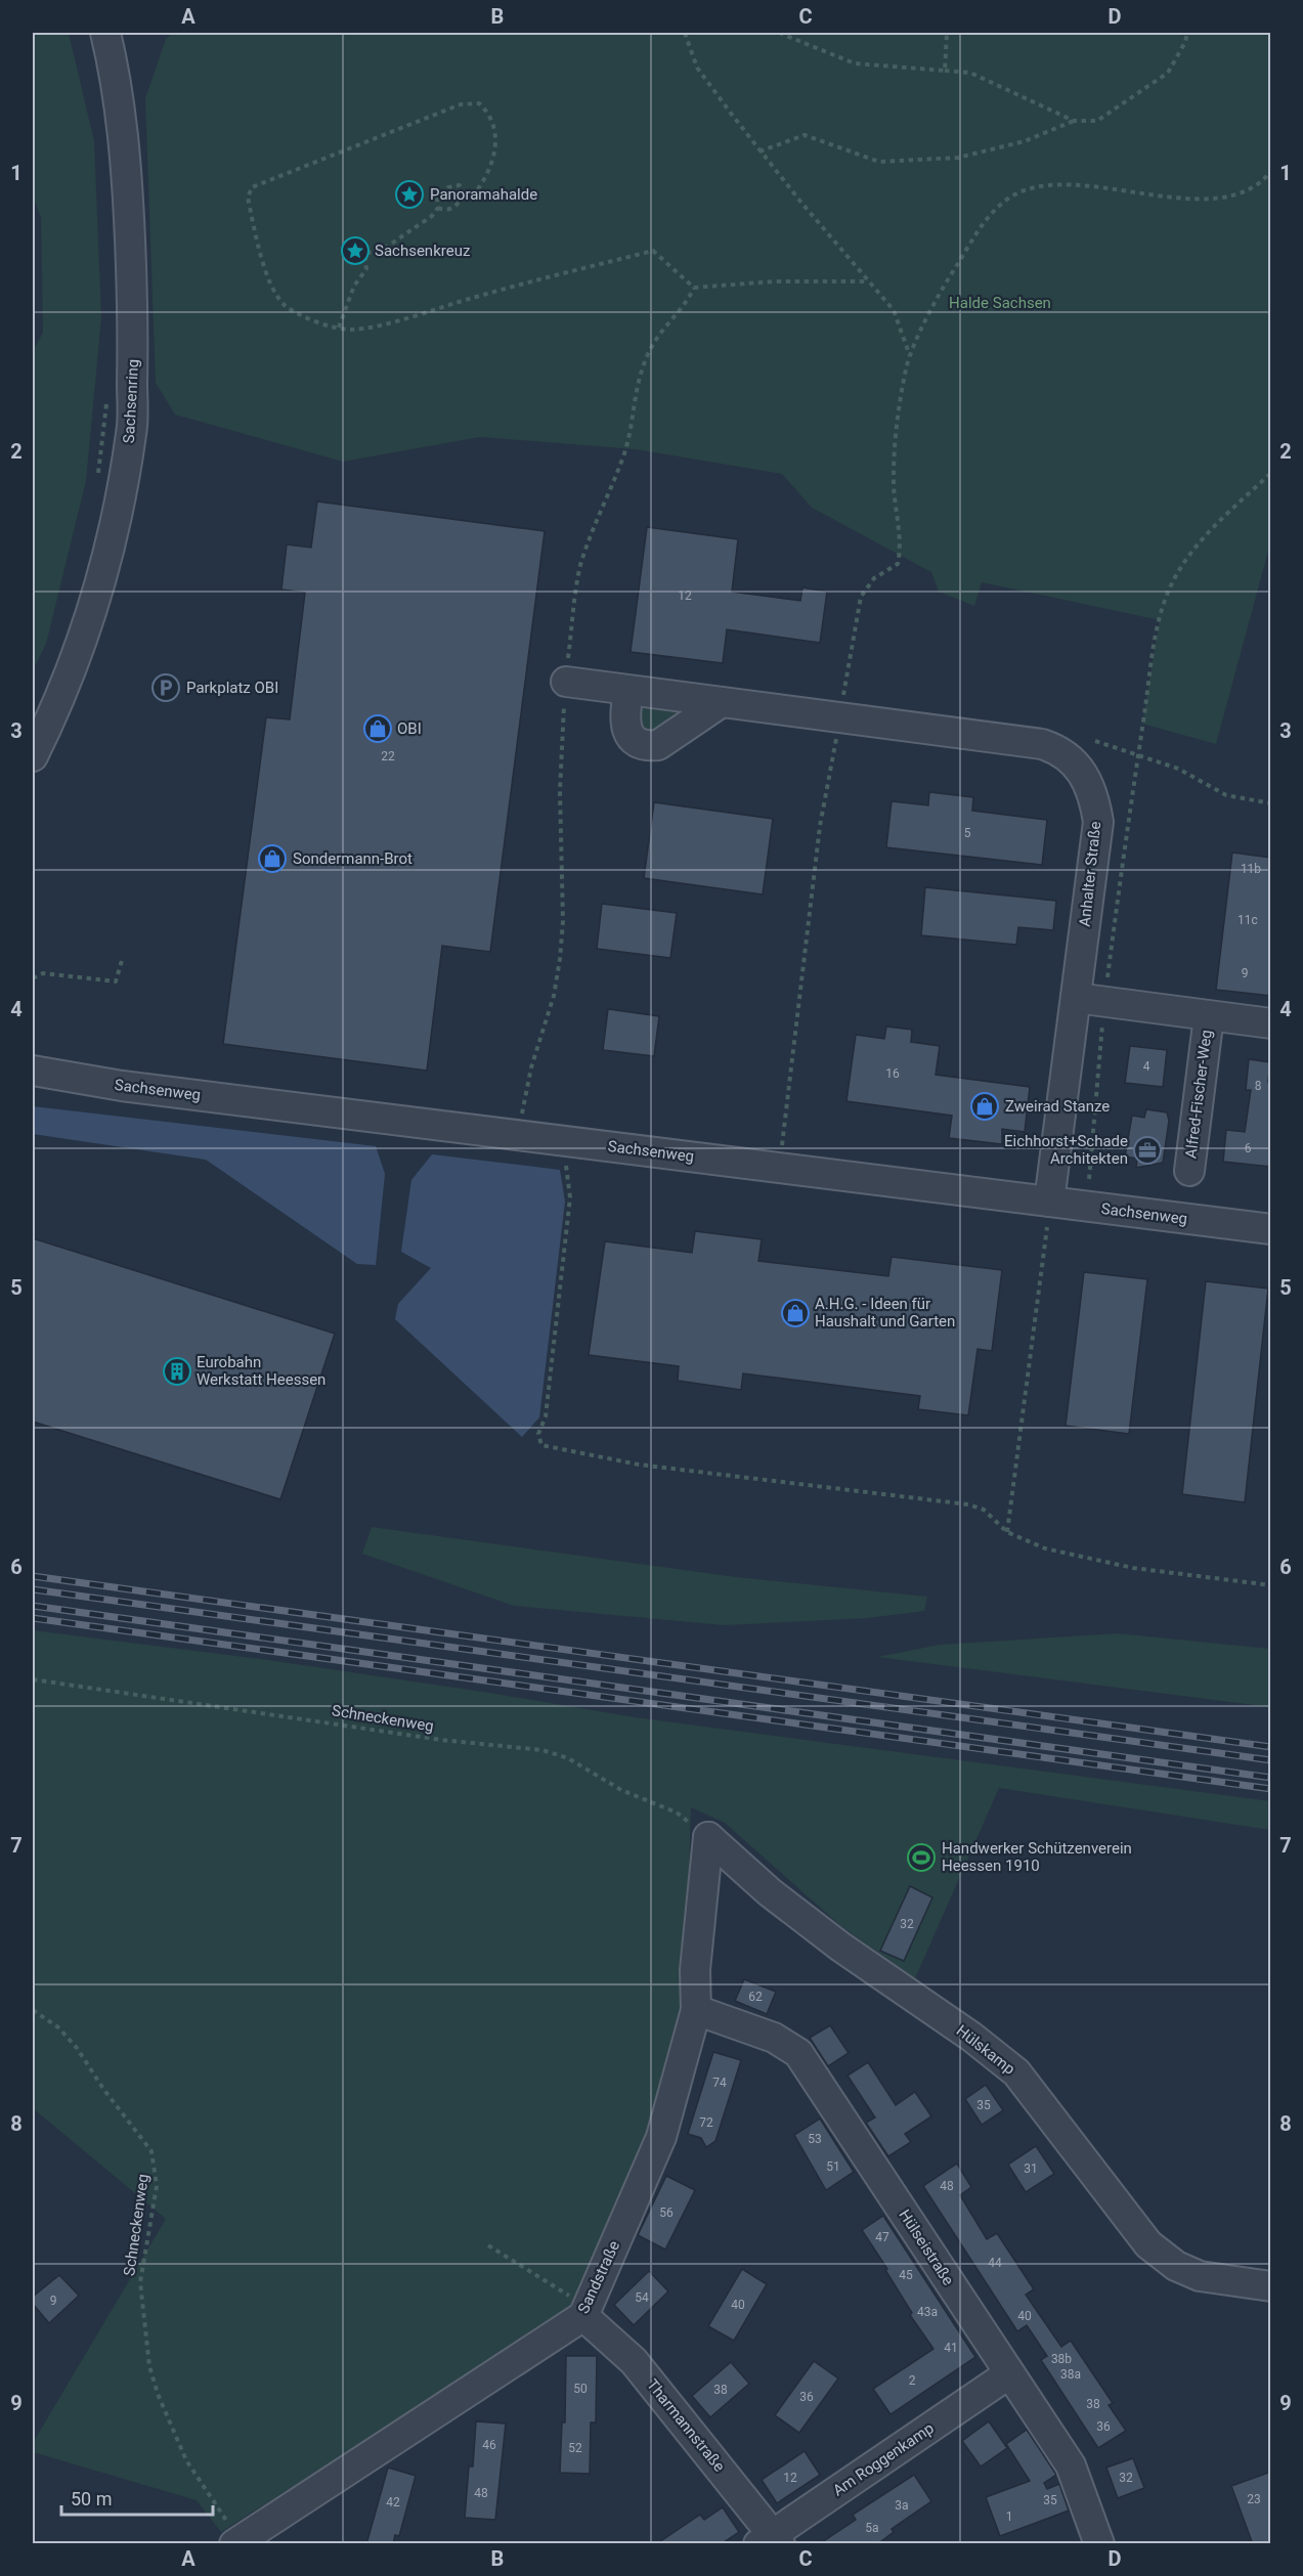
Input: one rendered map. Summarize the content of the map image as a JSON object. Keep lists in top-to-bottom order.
{
  "streets": {
    "street": [
      "Sachsenring",
      "Anhalter Straße",
      "Sachsenweg",
      "Alfred-Fischer-Weg",
      "Hülskamp",
      "Hülseistraße",
      "Sandstraße",
      "Tharmannstraße",
      "Am Roggenkamp"
    ],
    "path": ["Schneckenweg"]
  },
  "crossings": [
    ["Anhalter Straße", "Sachsenweg"],
    ["Anhalter Straße", "Alfred-Fischer-Weg"],
    ["Schneckenweg", "Hülskamp"],
    ["Schneckenweg", "Sandstraße"],
    ["Hülskamp", "Sandstraße"],
    ["Hülseistraße", "Sandstraße"],
    ["Hülseistraße", "Am Roggenkamp"],
    ["Sandstraße", "Tharmannstraße"],
    ["Tharmannstraße", "Am Roggenkamp"]
  ],
  "parks": ["Halde Sachsen"],
  "places": {
    "place": ["Panoramahalde", "Sachsenkreuz"],
    "parking": ["Parkplatz OBI"],
    "shop": [
      "OBI",
      "Sondermann-Brot",
      "Zweirad Stanze",
      "A.H.G. - Ideen für Haushalt und Garten"
    ],
    "office": ["Eichhorst+Schade Architekten"],
    "building": ["Eurobahn Werkstatt Heessen"],
    "sports": ["Handwerker Schützenverein Heessen 1910"]
  },
  "house_numbers": [
    "12",
    "22",
    "5",
    "11b",
    "11c",
    "9",
    "4",
    "16",
    "8",
    "6",
    "32",
    "62",
    "74",
    "35",
    "72",
    "53",
    "51",
    "31",
    "48",
    "56",
    "47",
    "44",
    "45",
    "54",
    "9",
    "40",
    "43a",
    "40",
    "41",
    "38b",
    "38a",
    "2",
    "50",
    "38",
    "36",
    "38",
    "36",
    "46",
    "52",
    "12",
    "32",
    "48",
    "23",
    "35",
    "42",
    "3a",
    "1",
    "5a"
  ],
  "scale_bar": "50 m",
  "grid": {
    "columns": [
      "A",
      "B",
      "C",
      "D"
    ],
    "rows": [
      "1",
      "2",
      "3",
      "4",
      "5",
      "6",
      "7",
      "8",
      "9"
    ]
  }
}
